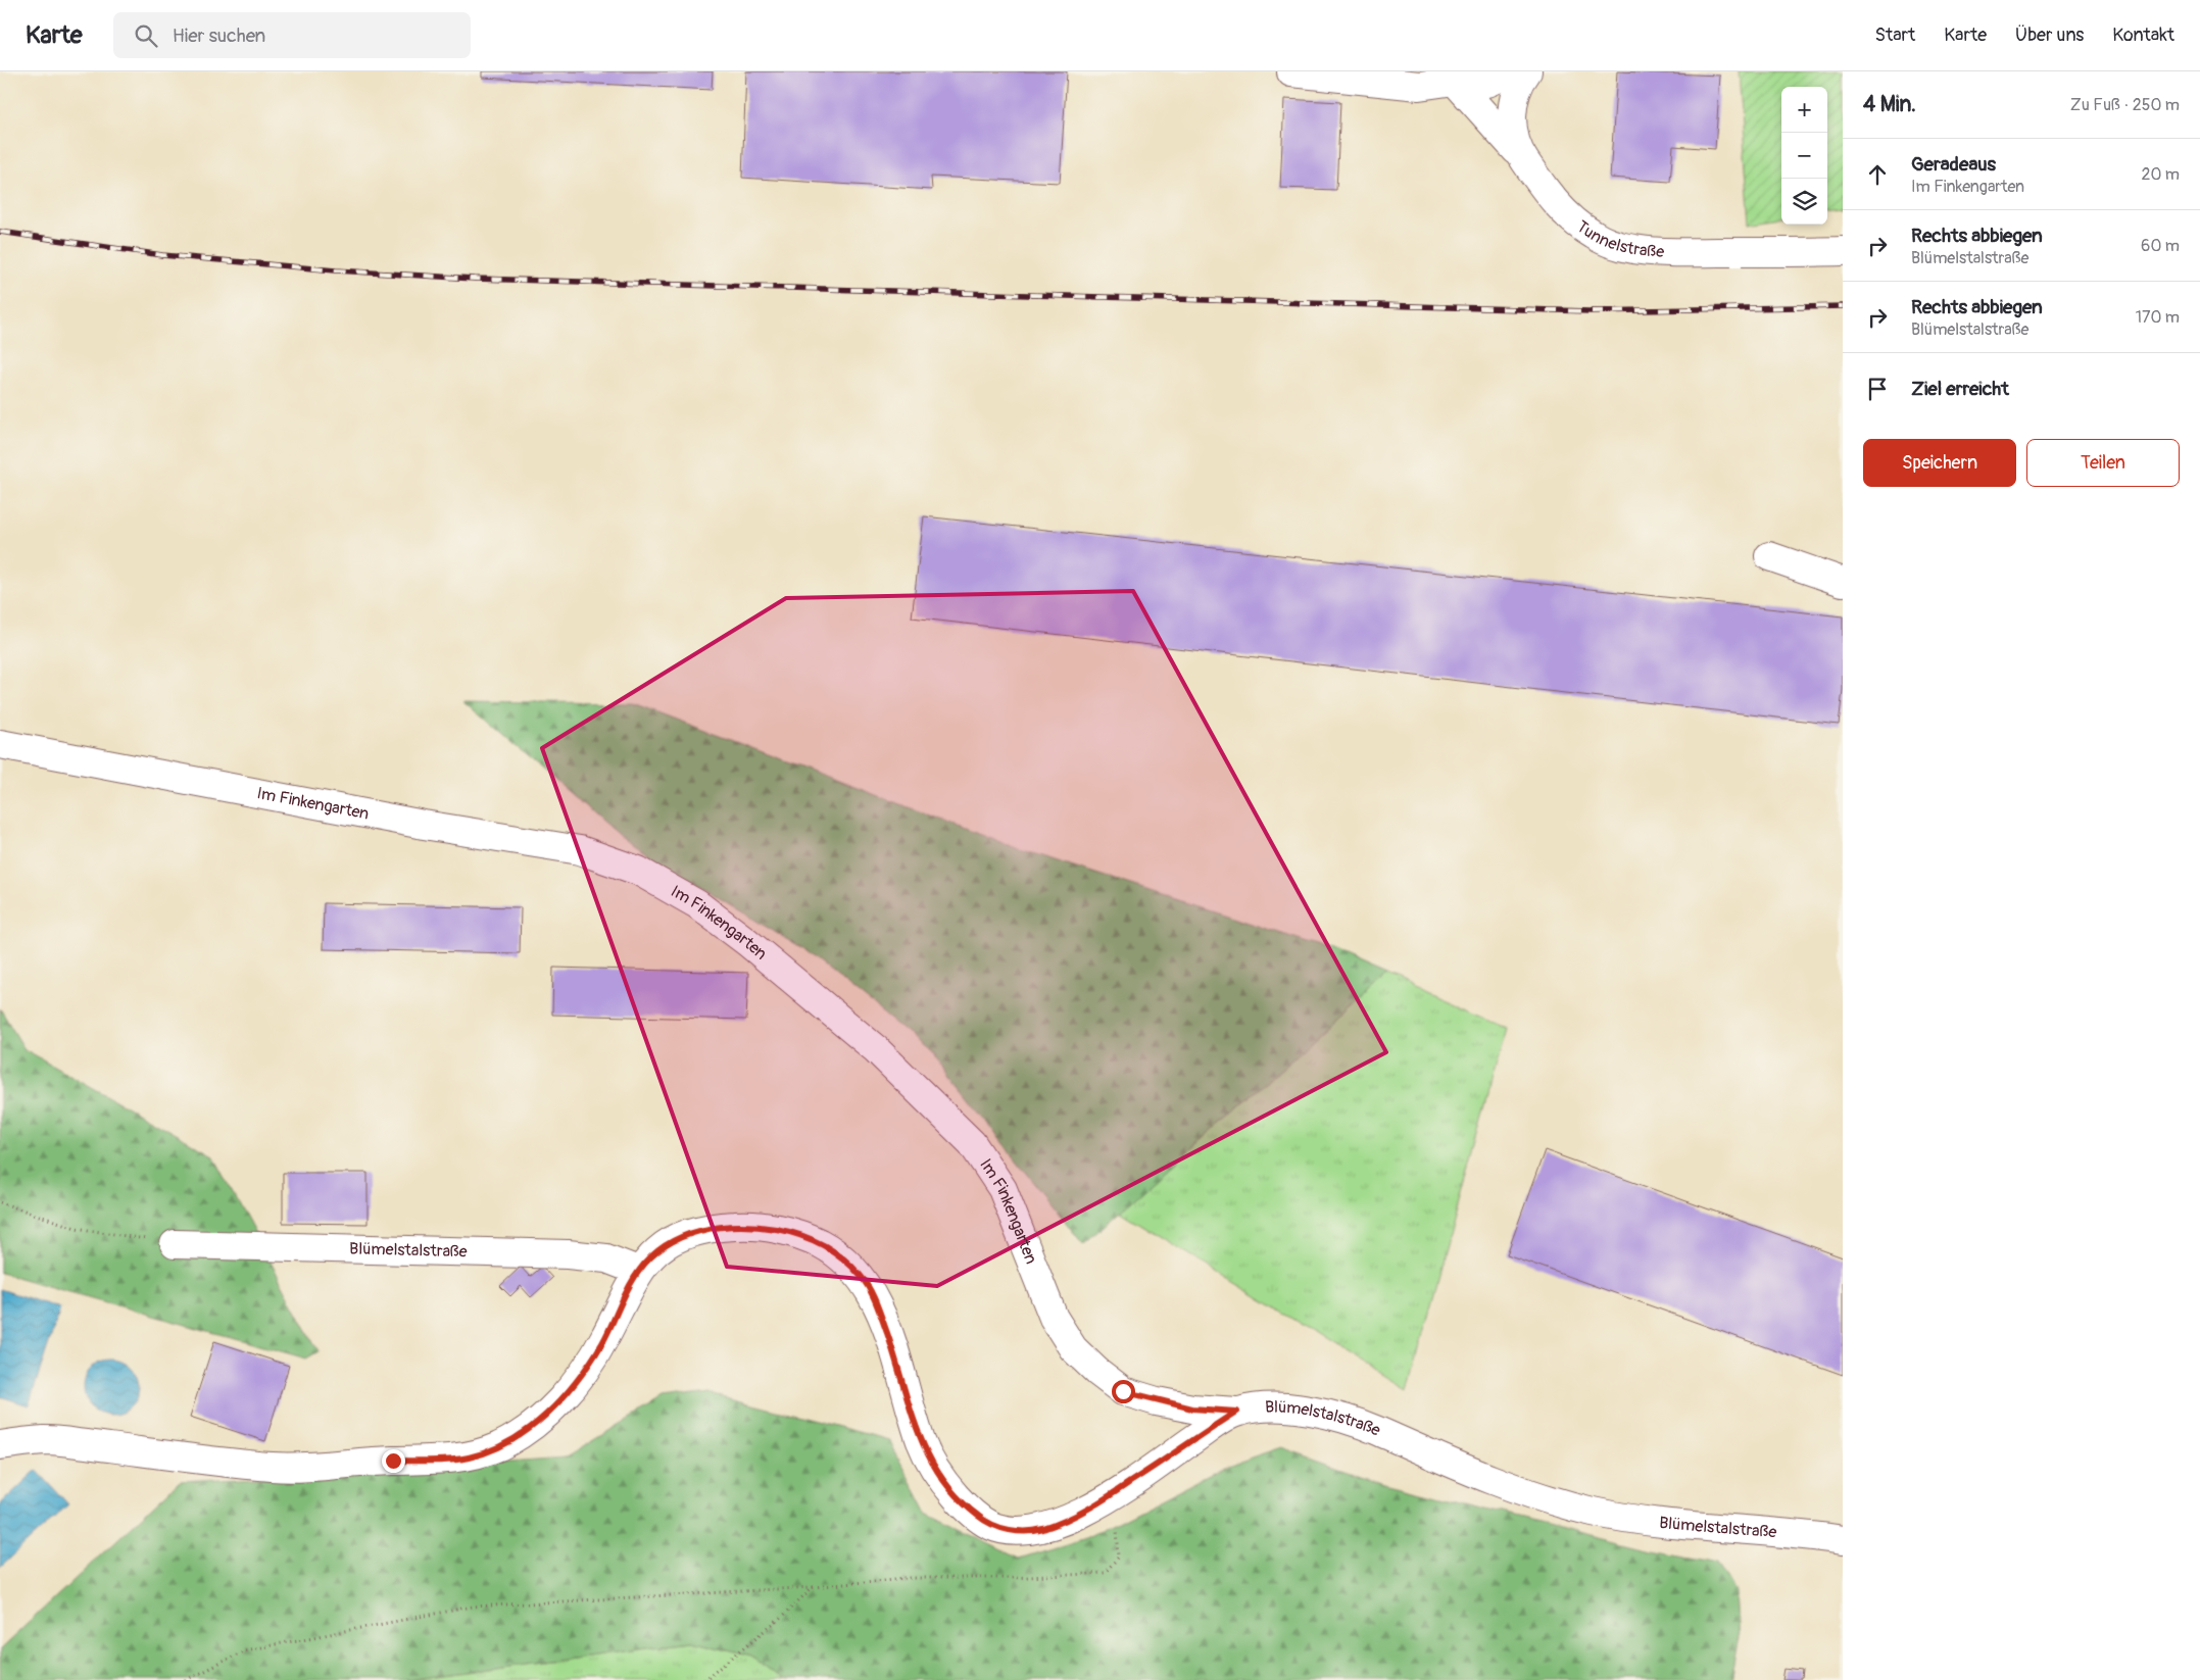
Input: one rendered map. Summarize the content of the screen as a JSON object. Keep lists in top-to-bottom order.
{
  "streets": {
    "street": ["Tunnelstraße", "Im Finkengarten", "Blümelstalstraße"]
  },
  "crossings": [
    ["Im Finkengarten", "Blümelstalstraße"]
  ],
  "page": {
    "header": "Karte",
    "search": "Hier suchen",
    "nav": [
      "Start",
      "Karte",
      "Über uns",
      "Kontakt"
    ],
    "heading": ["4 Min.", "Zu Fuß · 250 m"],
    "map_buttons": ["+", "−"],
    "list": [
      ["Geradeaus", "Im Finkengarten", "20 m"],
      ["Rechts abbiegen", "Blümelstalstraße", "60 m"],
      ["Rechts abbiegen", "Blümelstalstraße", "170 m"],
      "Ziel erreicht"
    ],
    "buttons": ["Speichern", "Teilen"]
  }
}
